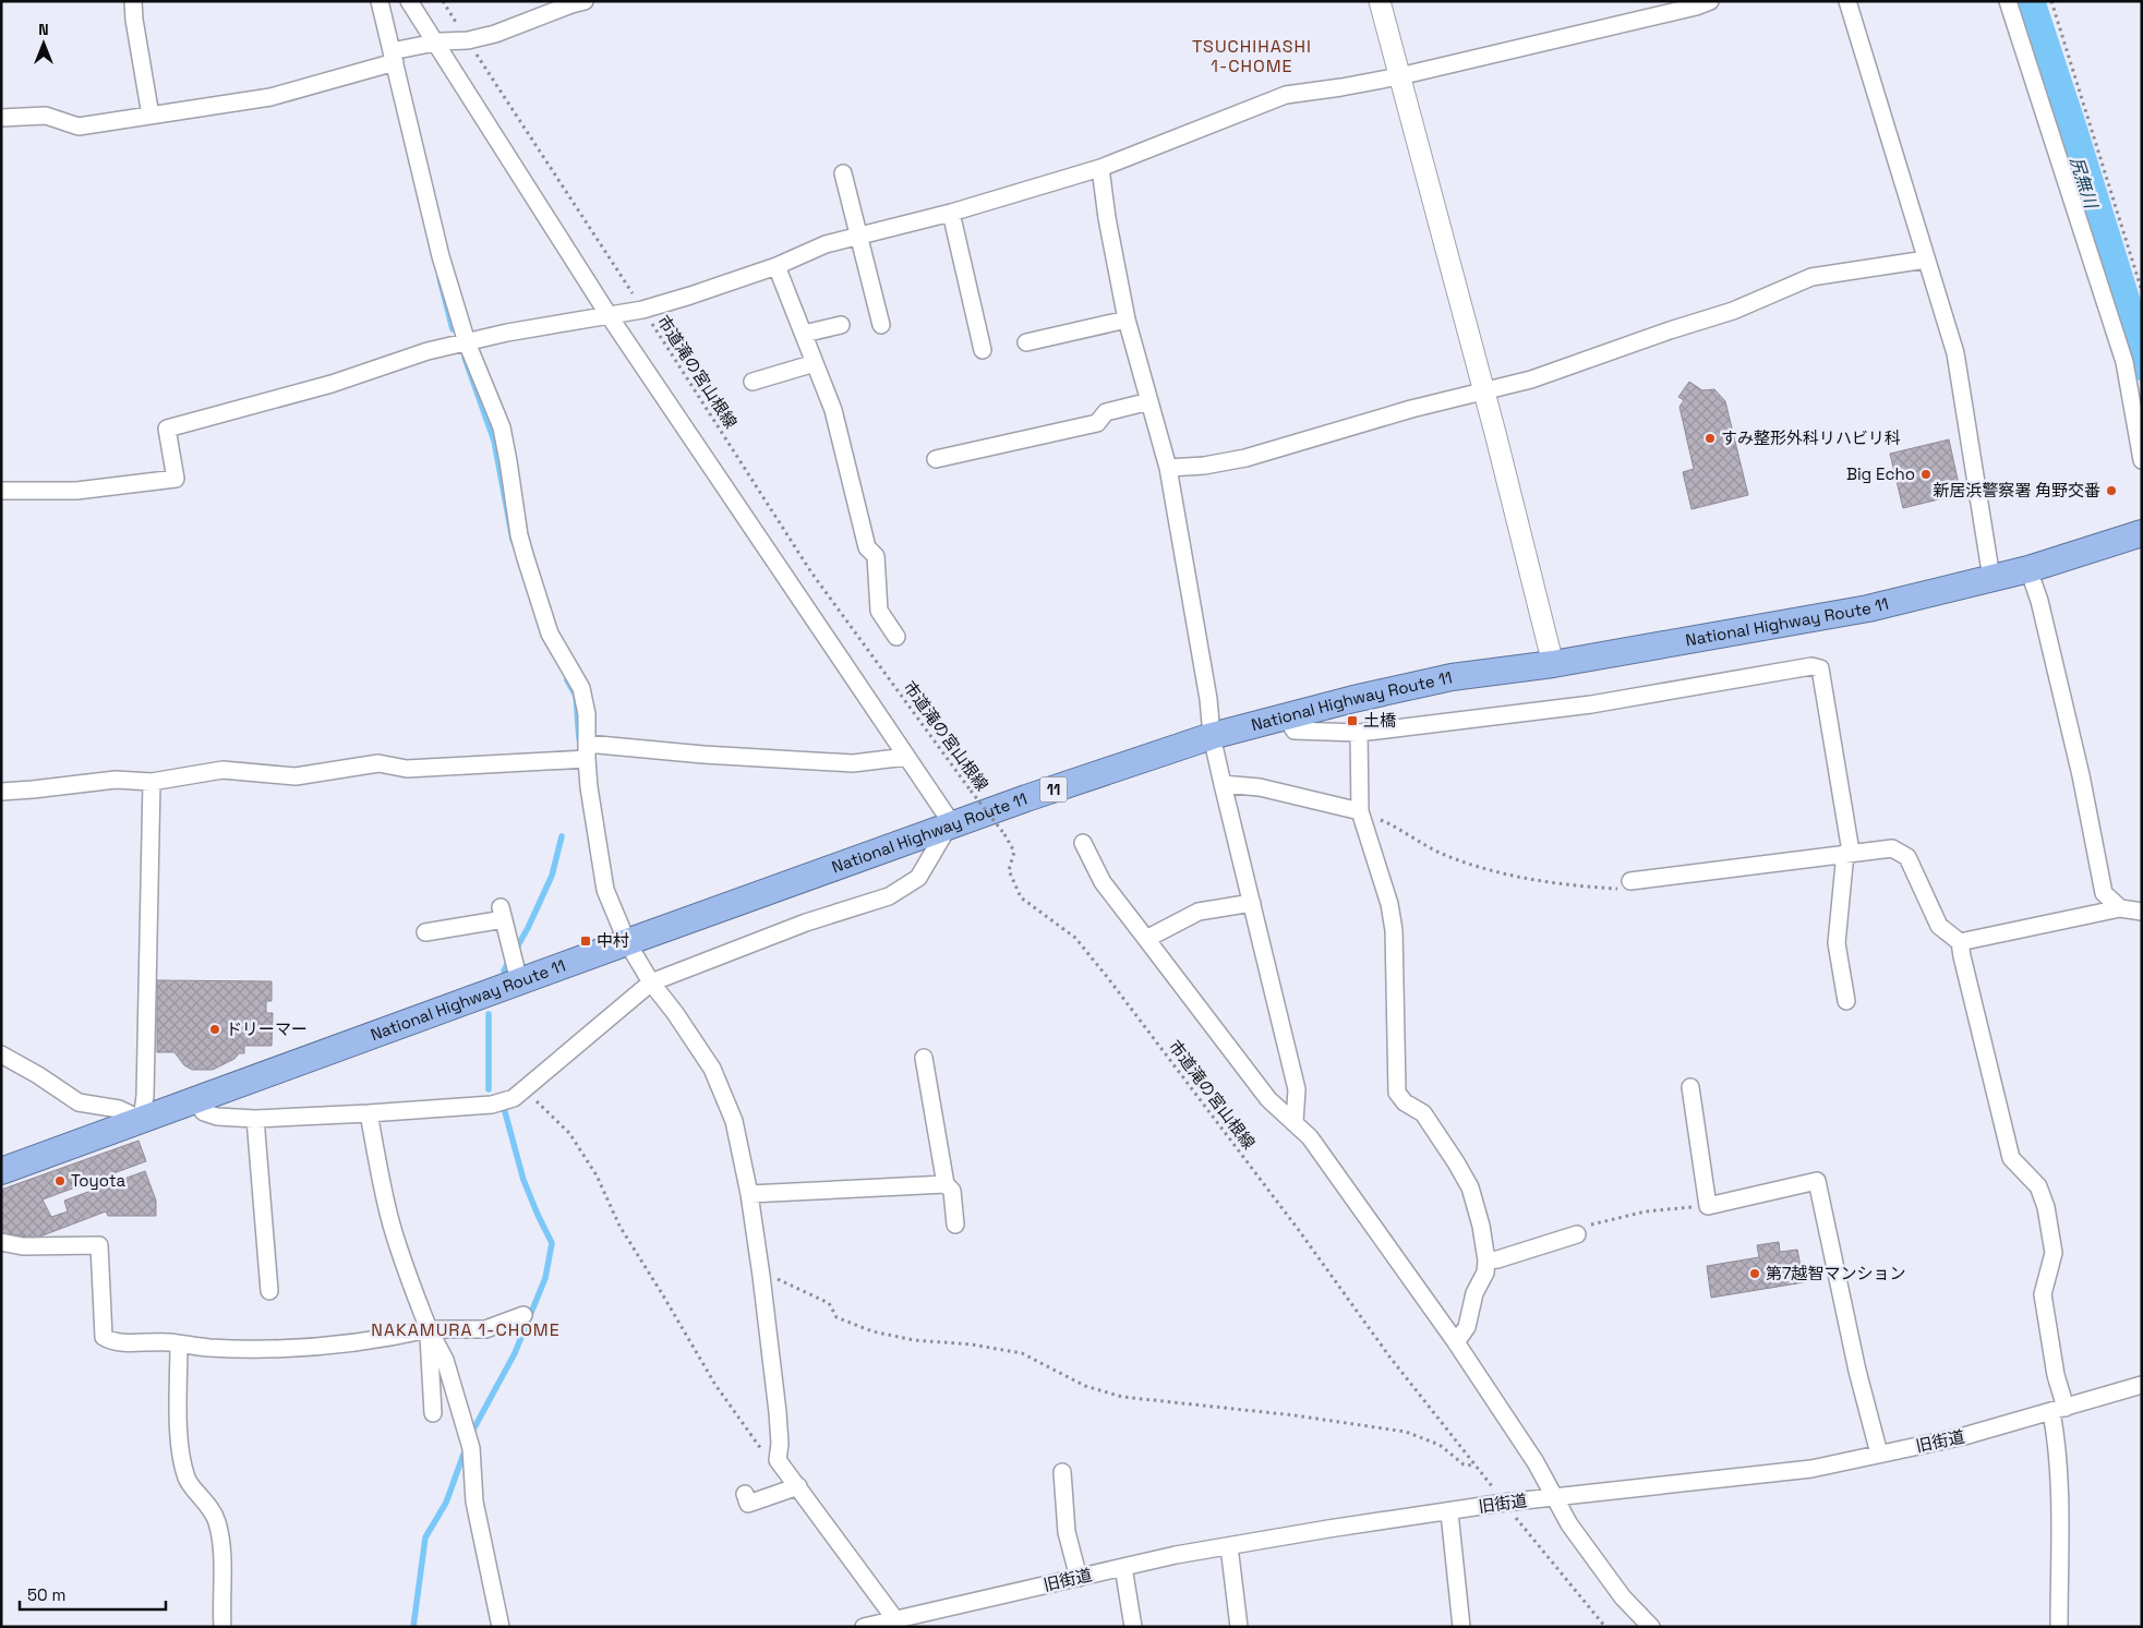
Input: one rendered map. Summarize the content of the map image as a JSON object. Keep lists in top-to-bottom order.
{
  "streets": {
    "highway": ["National Highway Route 11", "11"],
    "street": ["旧街道"],
    "path": ["市道滝の宮山根線"]
  },
  "crossings": [
    ["市道滝の宮山根線", "旧街道"]
  ],
  "districts": ["TSUCHIHASHI 1-CHOME", "NAKAMURA 1-CHOME"],
  "water": ["尻無川"],
  "places": {
    "other": [
      "すみ整形外科リハビリ科",
      "Big Echo",
      "新居浜警察署 角野交番",
      "ドリーマー",
      "Toyota",
      "第7越智マンション"
    ],
    "transit": ["土橋", "中村"]
  },
  "scale_bar": "50 m",
  "north": "top"
}
